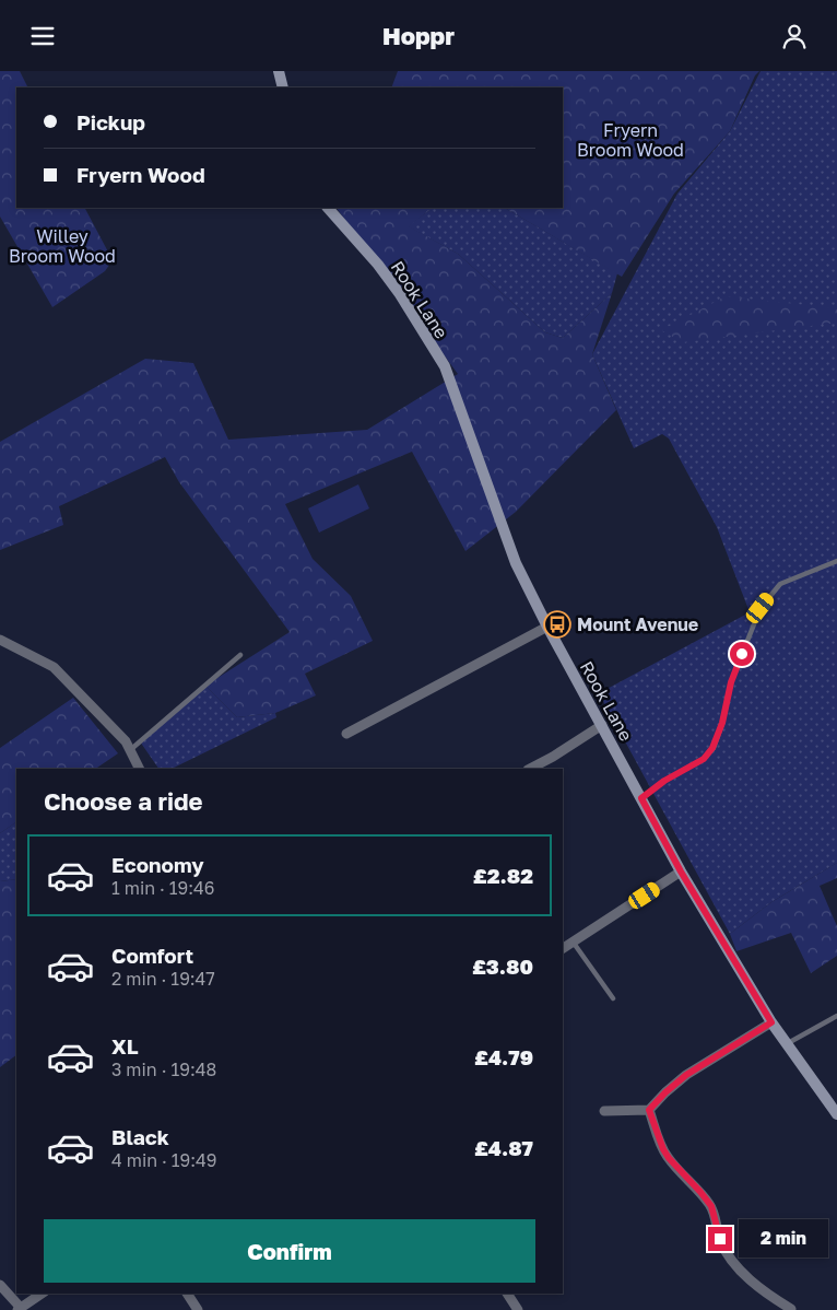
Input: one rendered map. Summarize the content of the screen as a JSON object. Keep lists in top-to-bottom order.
{
  "streets": {
    "main road": ["Rook Lane"]
  },
  "parks": ["Fryern Broom Wood", "Willey Broom Wood"],
  "places": {
    "bus stop": ["Mount Avenue"]
  },
  "page": {
    "header": "Hoppr",
    "banner": ["Pickup", "Fryern Wood"],
    "heading": "Choose a ride",
    "list": [
      {
        "name": "Economy",
        "note": "1 min · 19:46",
        "value": "£2.82"
      },
      {
        "name": "Comfort",
        "note": "2 min · 19:47",
        "value": "£3.80"
      },
      {
        "name": "XL",
        "note": "3 min · 19:48",
        "value": "£4.79"
      },
      {
        "name": "Black",
        "note": "4 min · 19:49",
        "value": "£4.87"
      }
    ],
    "buttons": "Confirm",
    "bubble": "2 min"
  }
}
